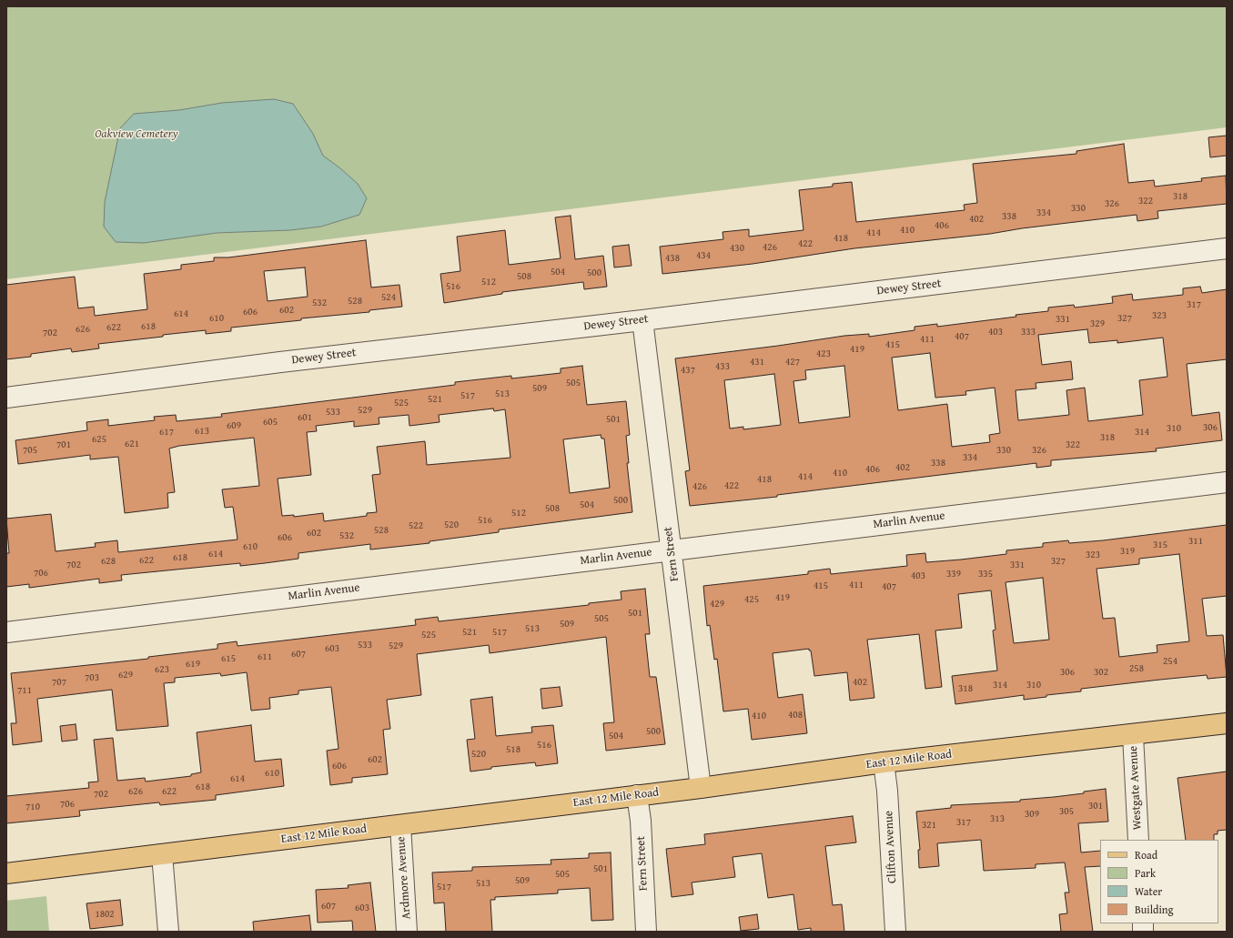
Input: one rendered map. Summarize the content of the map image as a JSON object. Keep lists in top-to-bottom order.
{
  "streets": {
    "main road": ["East 12 Mile Road"],
    "street": [
      "Dewey Street",
      "Marlin Avenue",
      "Fern Street",
      "Westgate Avenue",
      "Clifton Avenue",
      "Ardmore Avenue"
    ]
  },
  "crossings": [
    ["Dewey Street", "Fern Street"],
    ["Marlin Avenue", "Fern Street"],
    ["Fern Street", "East 12 Mile Road"],
    ["East 12 Mile Road", "Westgate Avenue"],
    ["East 12 Mile Road", "Clifton Avenue"],
    ["East 12 Mile Road", "Ardmore Avenue"]
  ],
  "parks": ["Oakview Cemetery"],
  "house_numbers": [
    "318",
    "322",
    "326",
    "330",
    "334",
    "338",
    "402",
    "406",
    "410",
    "414",
    "418",
    "422",
    "426",
    "430",
    "434",
    "438",
    "504",
    "500",
    "508",
    "512",
    "516",
    "524",
    "528",
    "532",
    "317",
    "602",
    "606",
    "614",
    "323",
    "610",
    "327",
    "331",
    "329",
    "618",
    "622",
    "626",
    "403",
    "333",
    "702",
    "407",
    "411",
    "415",
    "419",
    "423",
    "431",
    "427",
    "433",
    "437",
    "505",
    "509",
    "513",
    "517",
    "521",
    "525",
    "529",
    "533",
    "601",
    "501",
    "605",
    "609",
    "306",
    "310",
    "613",
    "617",
    "314",
    "318",
    "625",
    "621",
    "701",
    "322",
    "705",
    "330",
    "326",
    "334",
    "338",
    "402",
    "406",
    "410",
    "414",
    "418",
    "422",
    "426",
    "500",
    "504",
    "508",
    "512",
    "516",
    "520",
    "522",
    "528",
    "602",
    "532",
    "606",
    "311",
    "315",
    "610",
    "319",
    "614",
    "323",
    "618",
    "622",
    "628",
    "327",
    "702",
    "331",
    "706",
    "339",
    "335",
    "403",
    "411",
    "415",
    "407",
    "419",
    "425",
    "429",
    "501",
    "505",
    "509",
    "513",
    "521",
    "517",
    "525",
    "533",
    "529",
    "603",
    "607",
    "611",
    "615",
    "254",
    "619",
    "258",
    "623",
    "306",
    "302",
    "629",
    "703",
    "707",
    "402",
    "314",
    "310",
    "318",
    "711",
    "408",
    "410",
    "500",
    "504",
    "516",
    "518",
    "520",
    "602",
    "606",
    "610",
    "614",
    "618",
    "626",
    "622",
    "702",
    "706",
    "301",
    "710",
    "305",
    "309",
    "313",
    "317",
    "321",
    "501",
    "505",
    "509",
    "513",
    "517",
    "607",
    "603",
    "1802"
  ],
  "legend": [
    "Road",
    "Park",
    "Water",
    "Building"
  ]
}
